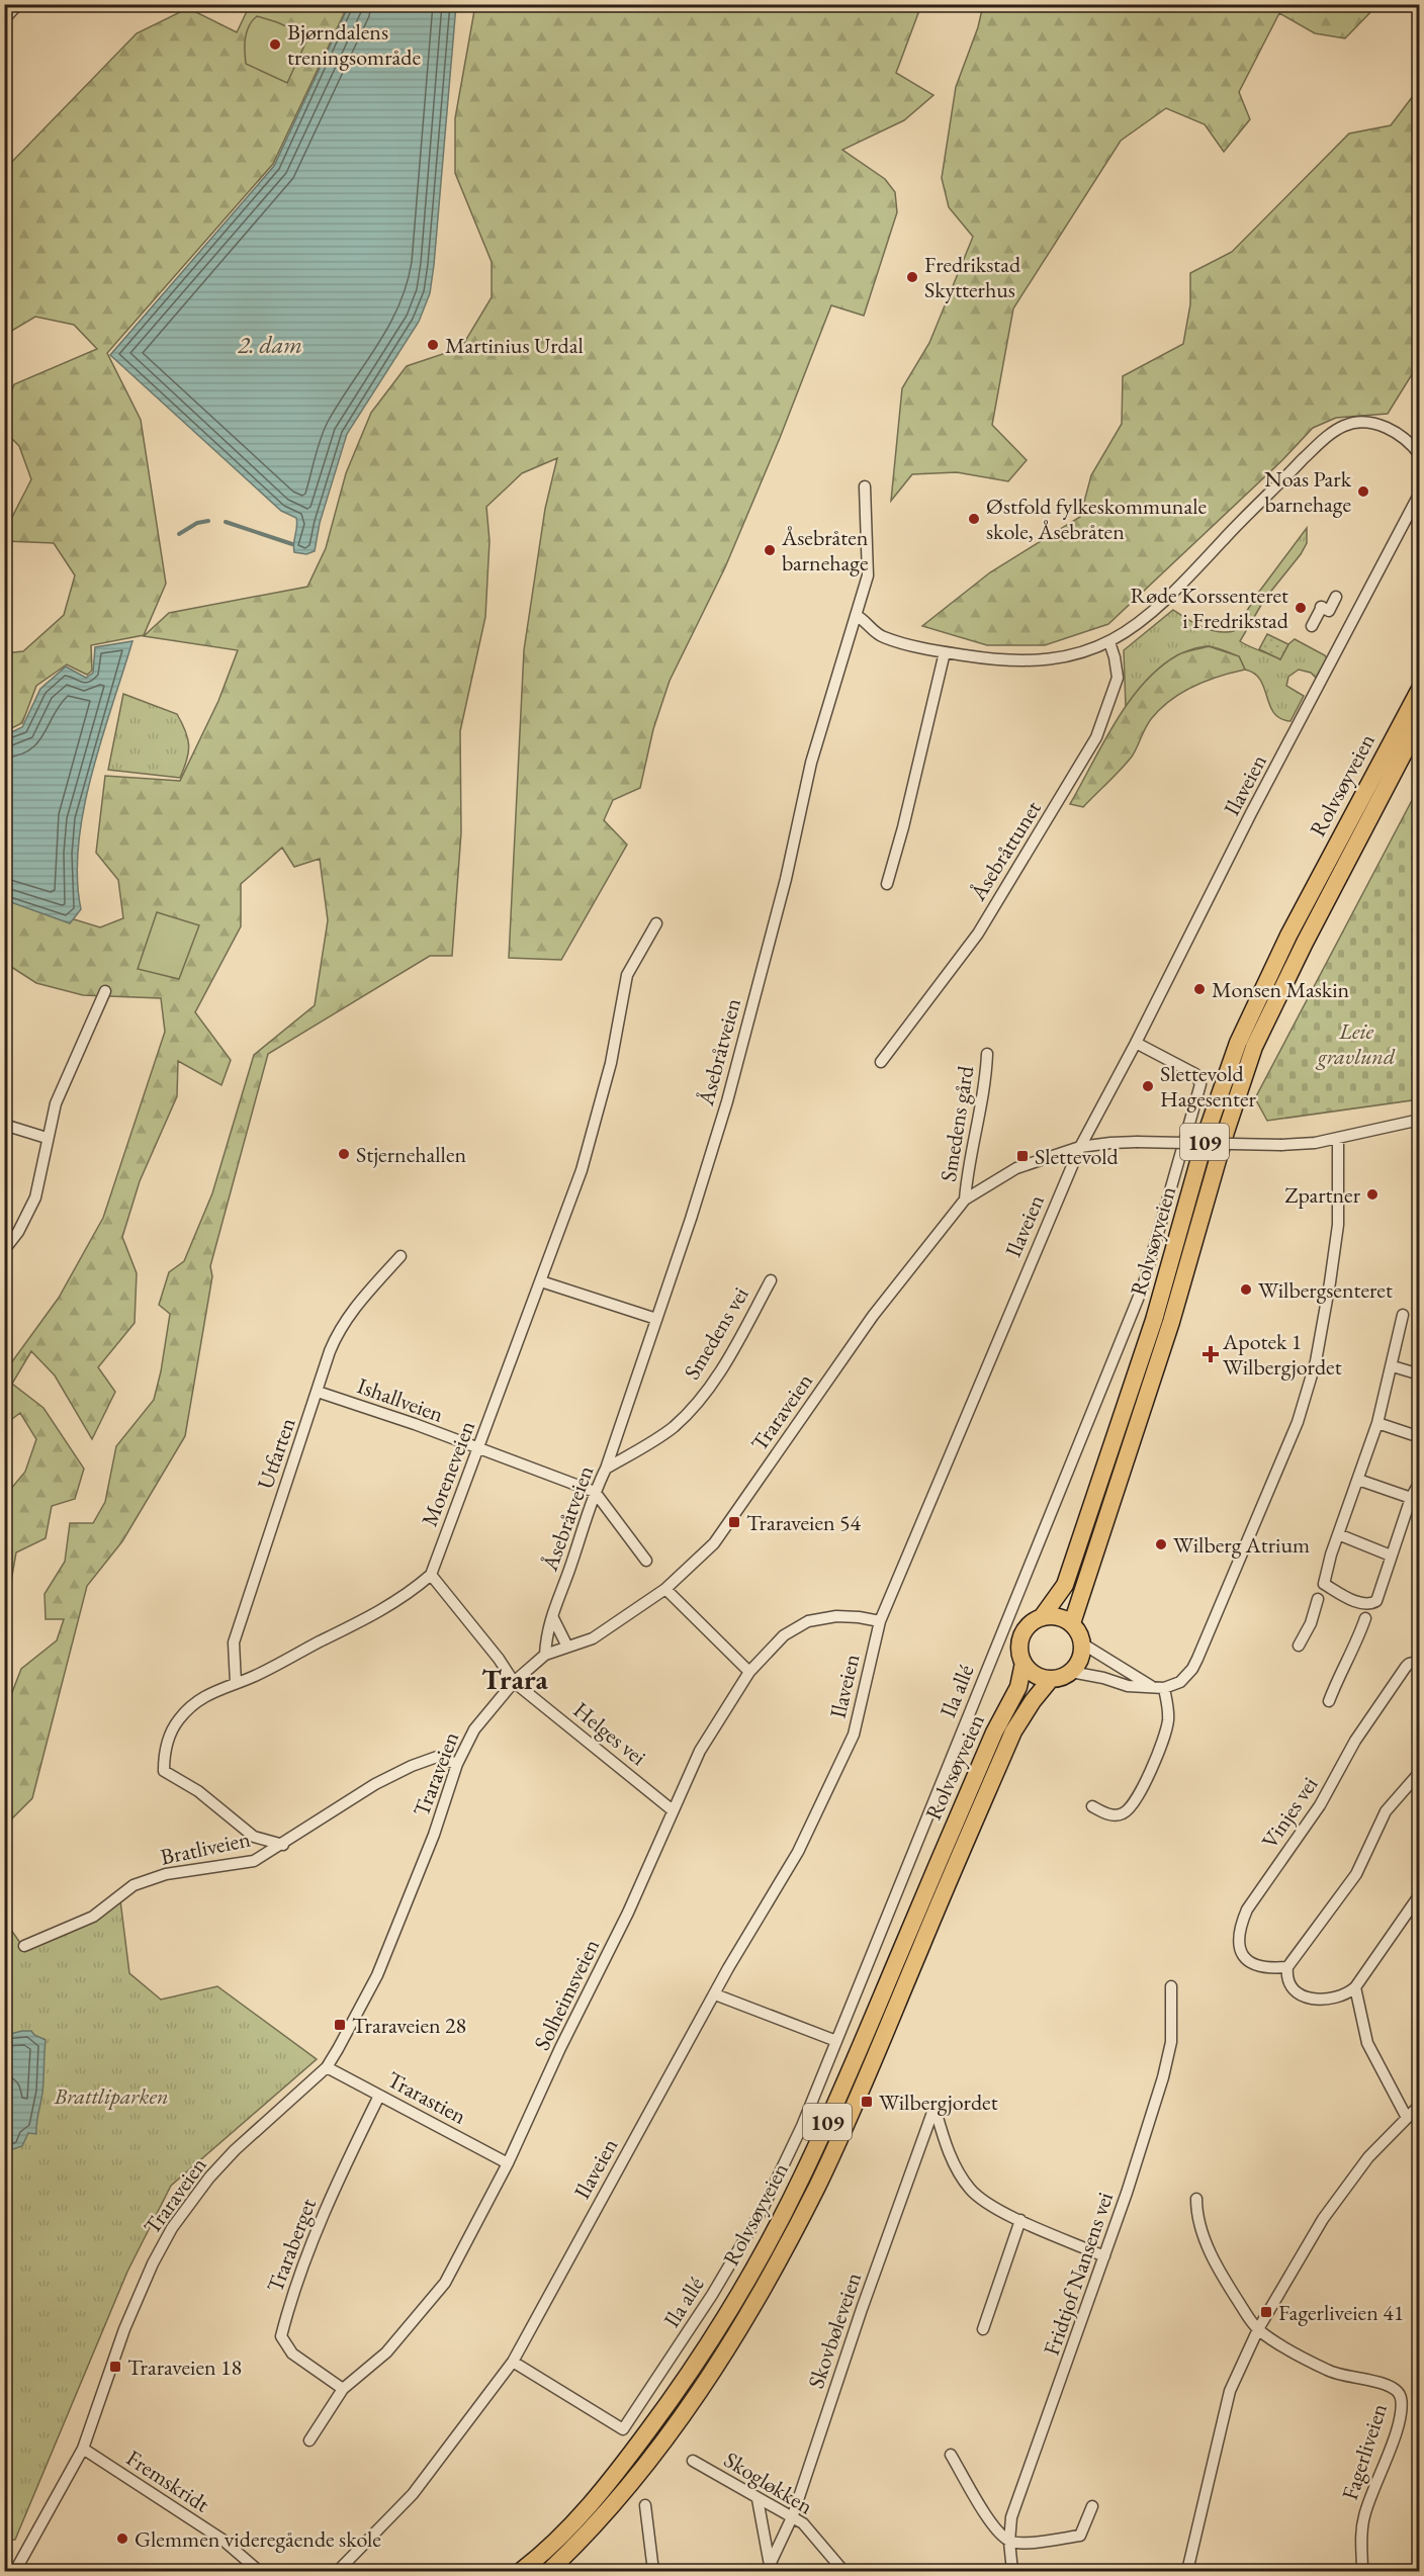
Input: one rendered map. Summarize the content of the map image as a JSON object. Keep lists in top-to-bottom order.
{
  "streets": {
    "main road": ["Rolvsøyveien", "109"],
    "street": [
      "Ilaveien",
      "Åsebråttunet",
      "Åsebråtveien",
      "Smedens gård",
      "Smedens vei",
      "Ishallveien",
      "Traraveien",
      "Utfarten",
      "Moreneveien",
      "Ila allé",
      "Helges vei",
      "Vinjes vei",
      "Bratliveien",
      "Solheimsveien",
      "Trarastien",
      "Traraberget",
      "Fridtjof Nansens vei",
      "Skovbøleveien",
      "Fagerliveien",
      "Fremskridt",
      "Skogløkken"
    ]
  },
  "crossings": [
    ["Ilaveien", "Traraveien"],
    ["Ilaveien", "Ila allé"],
    ["Ilaveien", "Solheimsveien"],
    ["Rolvsøyveien", "109"],
    ["Åsebråtveien", "Smedens vei"],
    ["Åsebråtveien", "Ishallveien"],
    ["Åsebråtveien", "Traraveien"],
    ["Smedens gård", "Traraveien"],
    ["Ishallveien", "Utfarten"],
    ["Ishallveien", "Moreneveien"],
    ["Traraveien", "Helges vei"],
    ["Traraveien", "Bratliveien"],
    ["Traraveien", "Trarastien"],
    ["Traraveien", "Fremskridt"],
    ["Utfarten", "Moreneveien"],
    ["Moreneveien", "Helges vei"],
    ["Moreneveien", "Bratliveien"],
    ["Helges vei", "Solheimsveien"],
    ["Solheimsveien", "Trarastien"],
    ["Solheimsveien", "Traraberget"],
    ["Trarastien", "Traraberget"],
    ["Skovbøleveien", "Skogløkken"]
  ],
  "districts": ["Trara"],
  "water": ["2. dam"],
  "parks": ["Leie gravlund", "Brattliparken"],
  "places": {
    "other": [
      "Bjørndalens treningsområde",
      "Fredrikstad Skytterhus",
      "Martinius Urdal",
      "Noas Park barnehage",
      "Østfold fylkeskommunale skole, Åsebråten",
      "Åsebråten barnehage",
      "Røde Korssenteret i Fredrikstad",
      "Monsen Maskin",
      "Slettevold Hagesenter",
      "Stjernehallen",
      "Zpartner",
      "Wilbergsenteret",
      "Wilberg Atrium",
      "Glemmen videregående skole"
    ],
    "transit": [
      "Slettevold",
      "Traraveien 54",
      "Traraveien 28",
      "Wilbergjordet",
      "Fagerliveien 41",
      "Traraveien 18"
    ],
    "health": ["Apotek 1 Wilbergjordet"]
  }
}
